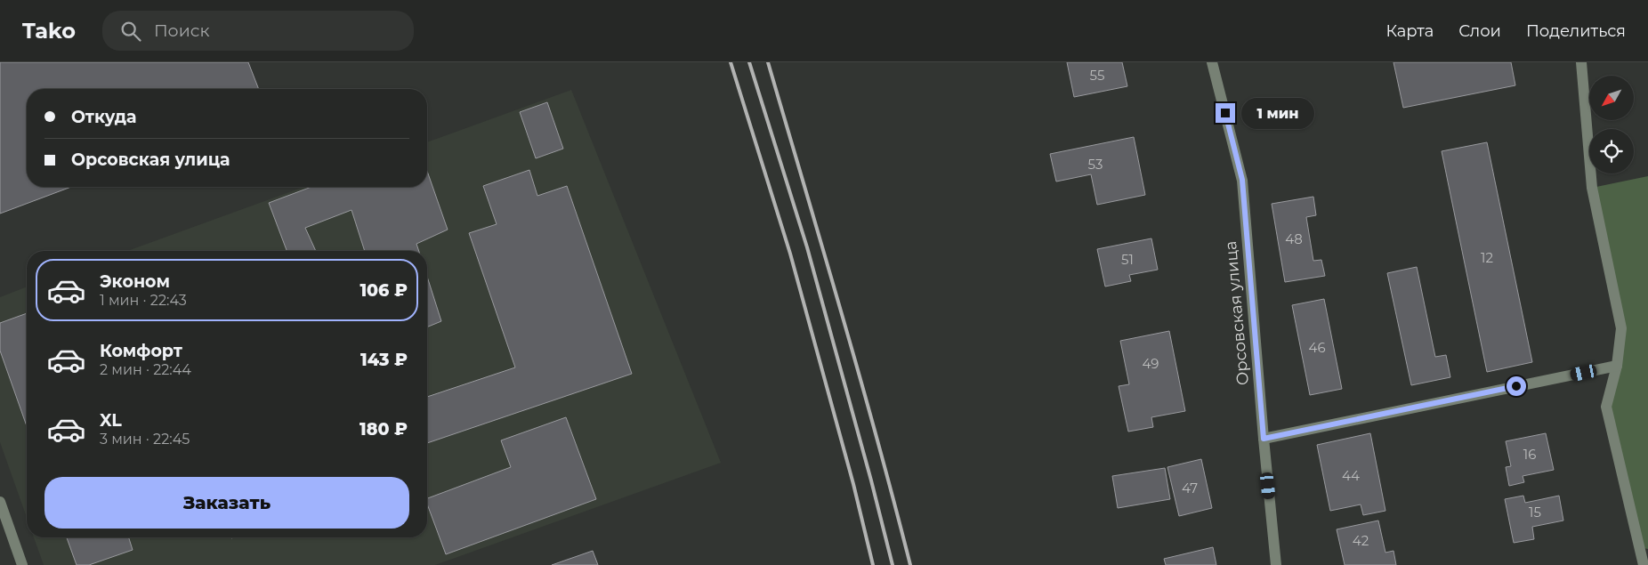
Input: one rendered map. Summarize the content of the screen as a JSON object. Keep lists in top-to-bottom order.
{
  "streets": {
    "street": ["Орсовская улица"]
  },
  "house_numbers": [
    "55",
    "53",
    "48",
    "12",
    "51",
    "46",
    "49",
    "16",
    "44",
    "47",
    "15",
    "42"
  ],
  "north": "bottom left",
  "page": {
    "header": "Tako",
    "search": "Поиск",
    "nav": ["Карта", "Слои", "Поделиться"],
    "banner": ["Откуда", "Орсовская улица"],
    "bubble": "1 мин",
    "list": [
      {
        "name": "Эконом",
        "note": "1 мин · 22:43",
        "value": "106 ₽"
      },
      {
        "name": "Комфорт",
        "note": "2 мин · 22:44",
        "value": "143 ₽"
      },
      {
        "name": "XL",
        "note": "3 мин · 22:45",
        "value": "180 ₽"
      }
    ],
    "buttons": "Заказать"
  }
}
